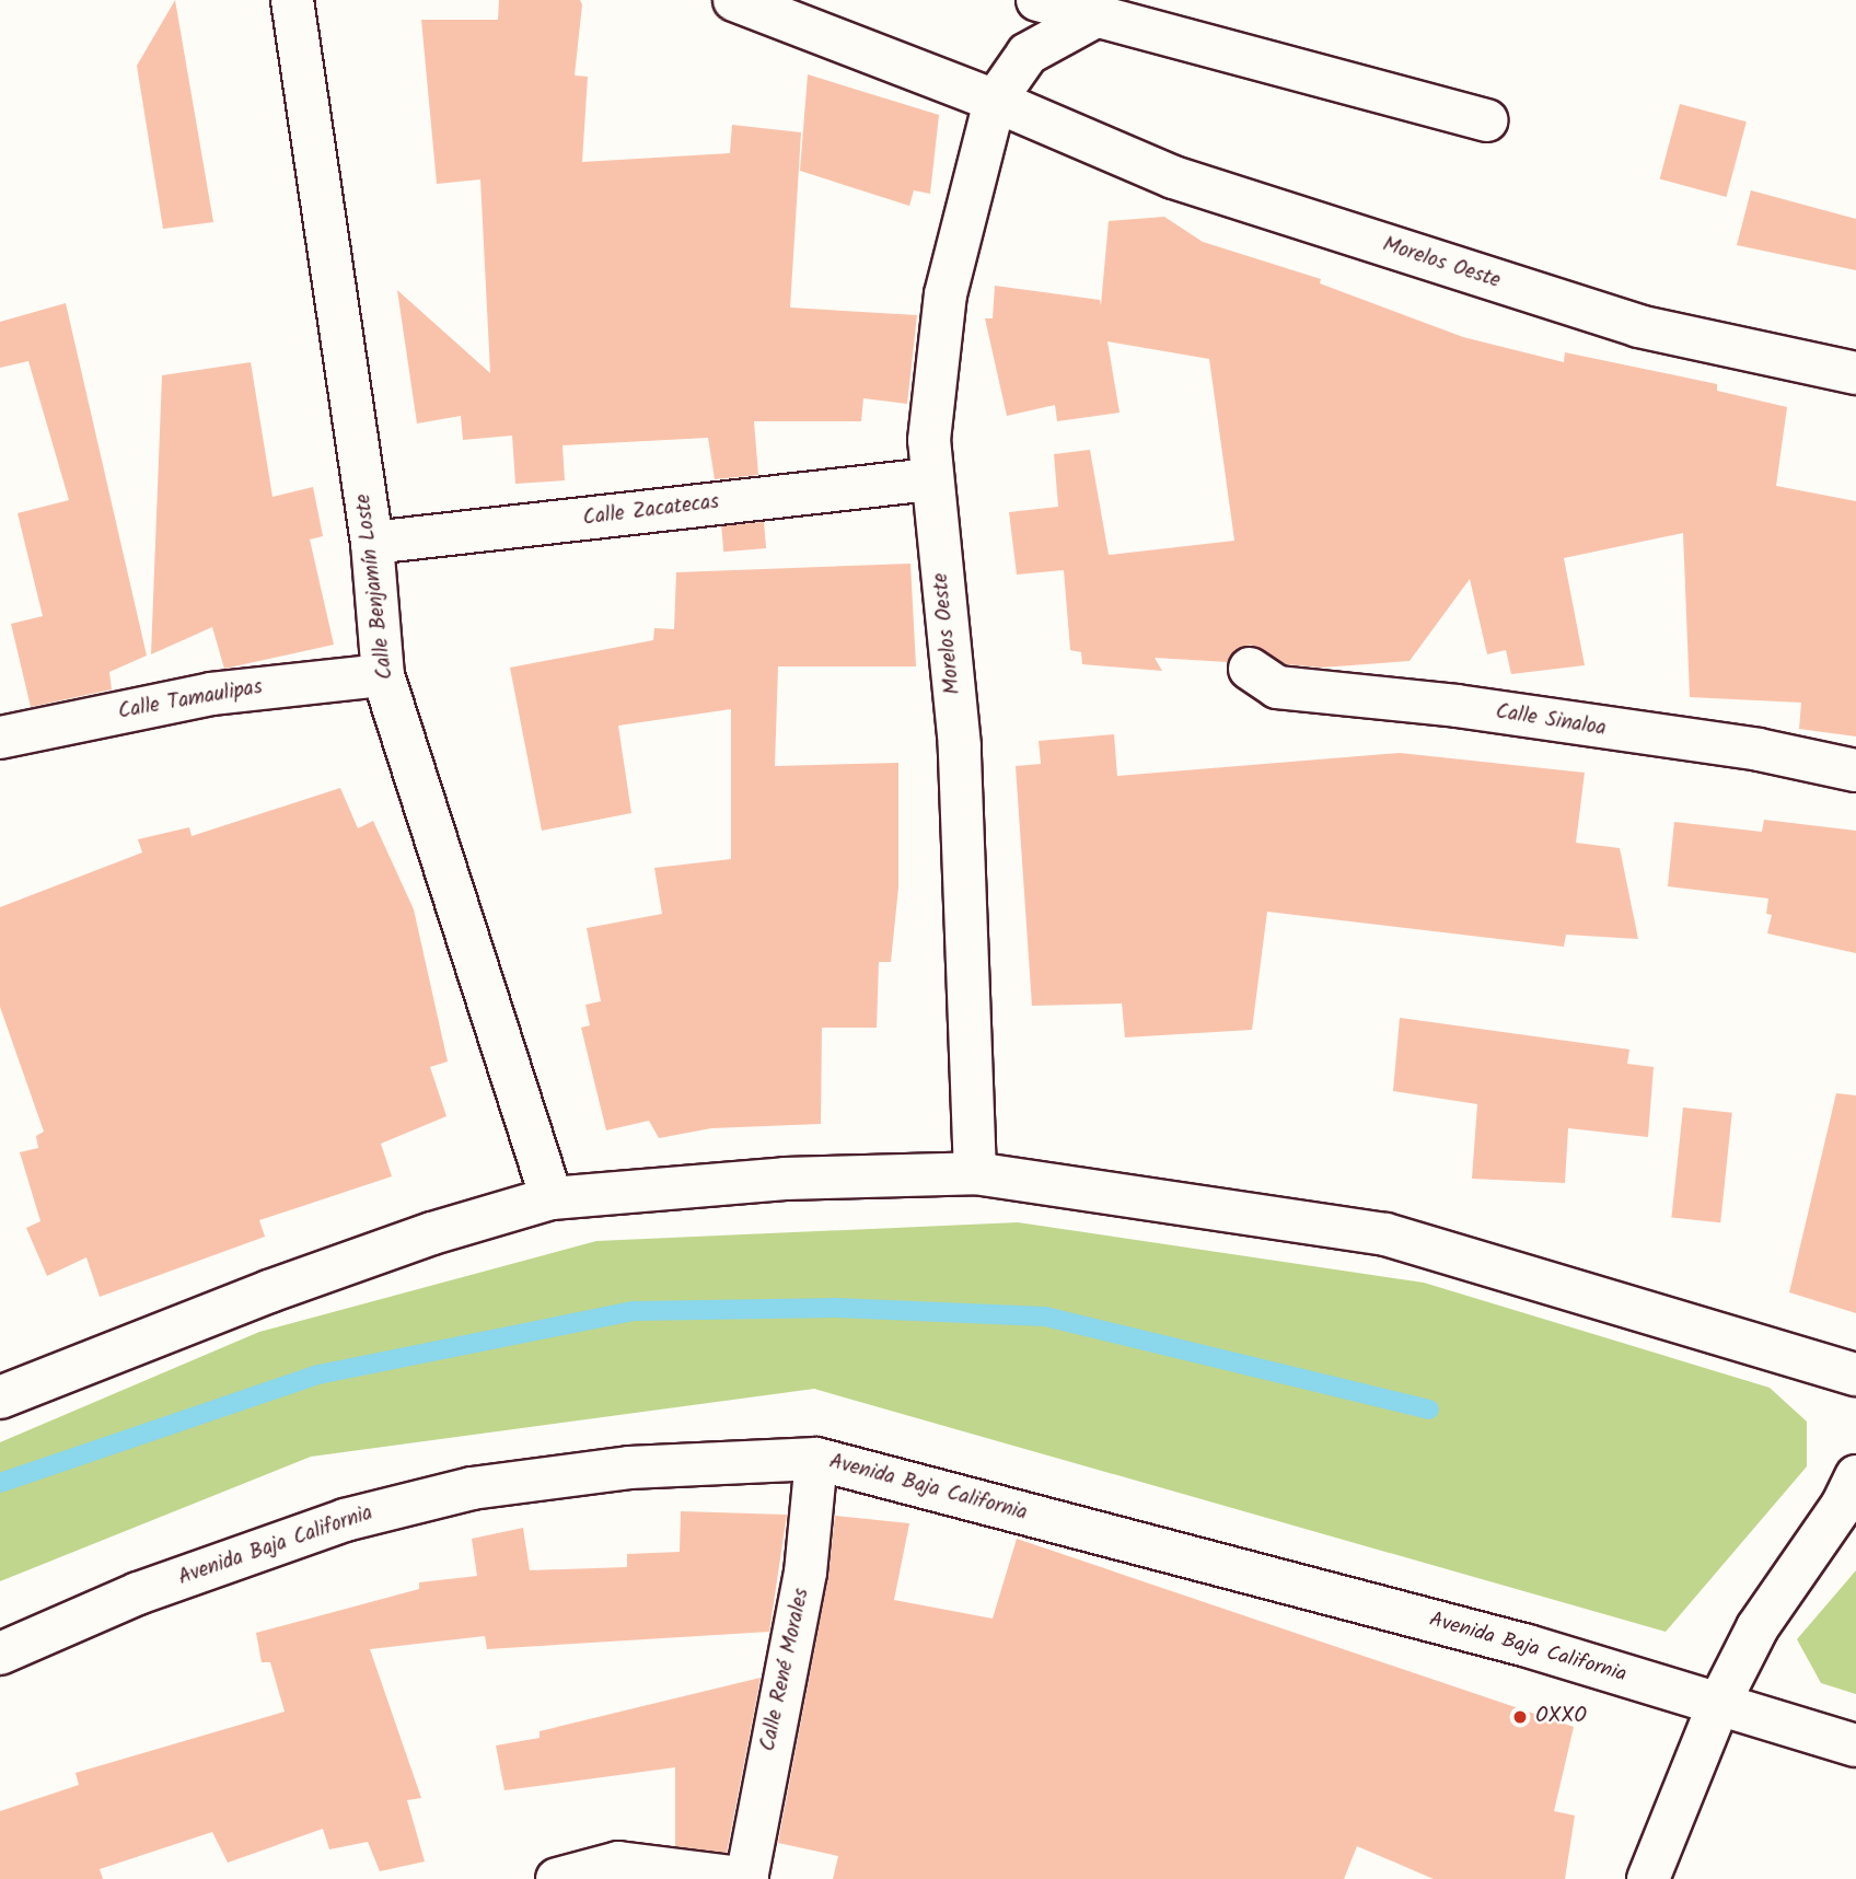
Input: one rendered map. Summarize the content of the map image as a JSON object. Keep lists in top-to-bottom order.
{
  "streets": {
    "street": [
      "Morelos Oeste",
      "Calle Zacatecas",
      "Calle Benjamín Loste",
      "Calle Tamaulipas",
      "Calle Sinaloa",
      "Avenida Baja California",
      "Calle René Morales"
    ]
  },
  "crossings": [
    ["Morelos Oeste", "Calle Zacatecas"],
    ["Calle Zacatecas", "Calle Benjamín Loste"],
    ["Calle Benjamín Loste", "Calle Tamaulipas"],
    ["Avenida Baja California", "Calle René Morales"]
  ],
  "places": ["OXXO"]
}
